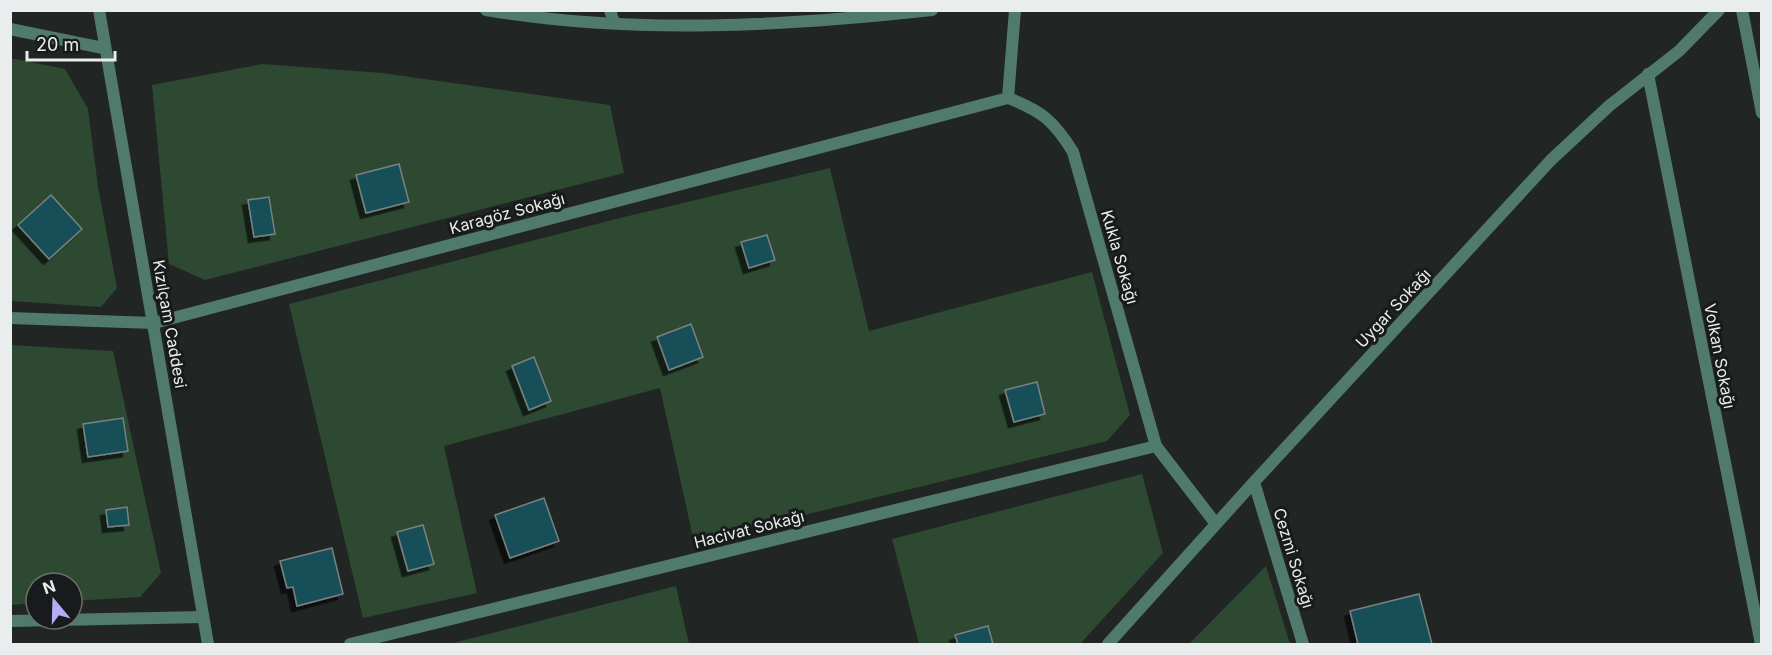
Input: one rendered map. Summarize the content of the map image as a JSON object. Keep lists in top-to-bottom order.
{
  "streets": {
    "street": [
      "Karagöz Sokağı",
      "Kukla Sokağı",
      "Uygar Sokağı",
      "Kızılçam Caddesi",
      "Volkan Sokağı",
      "Hacivat Sokağı",
      "Cezmi Sokağı"
    ]
  },
  "crossings": [
    ["Karagöz Sokağı", "Kukla Sokağı"],
    ["Karagöz Sokağı", "Kızılçam Caddesi"],
    ["Kukla Sokağı", "Uygar Sokağı"],
    ["Kukla Sokağı", "Hacivat Sokağı"],
    ["Uygar Sokağı", "Volkan Sokağı"],
    ["Uygar Sokağı", "Cezmi Sokağı"]
  ],
  "scale_bar": "20 m",
  "north": "top"
}
